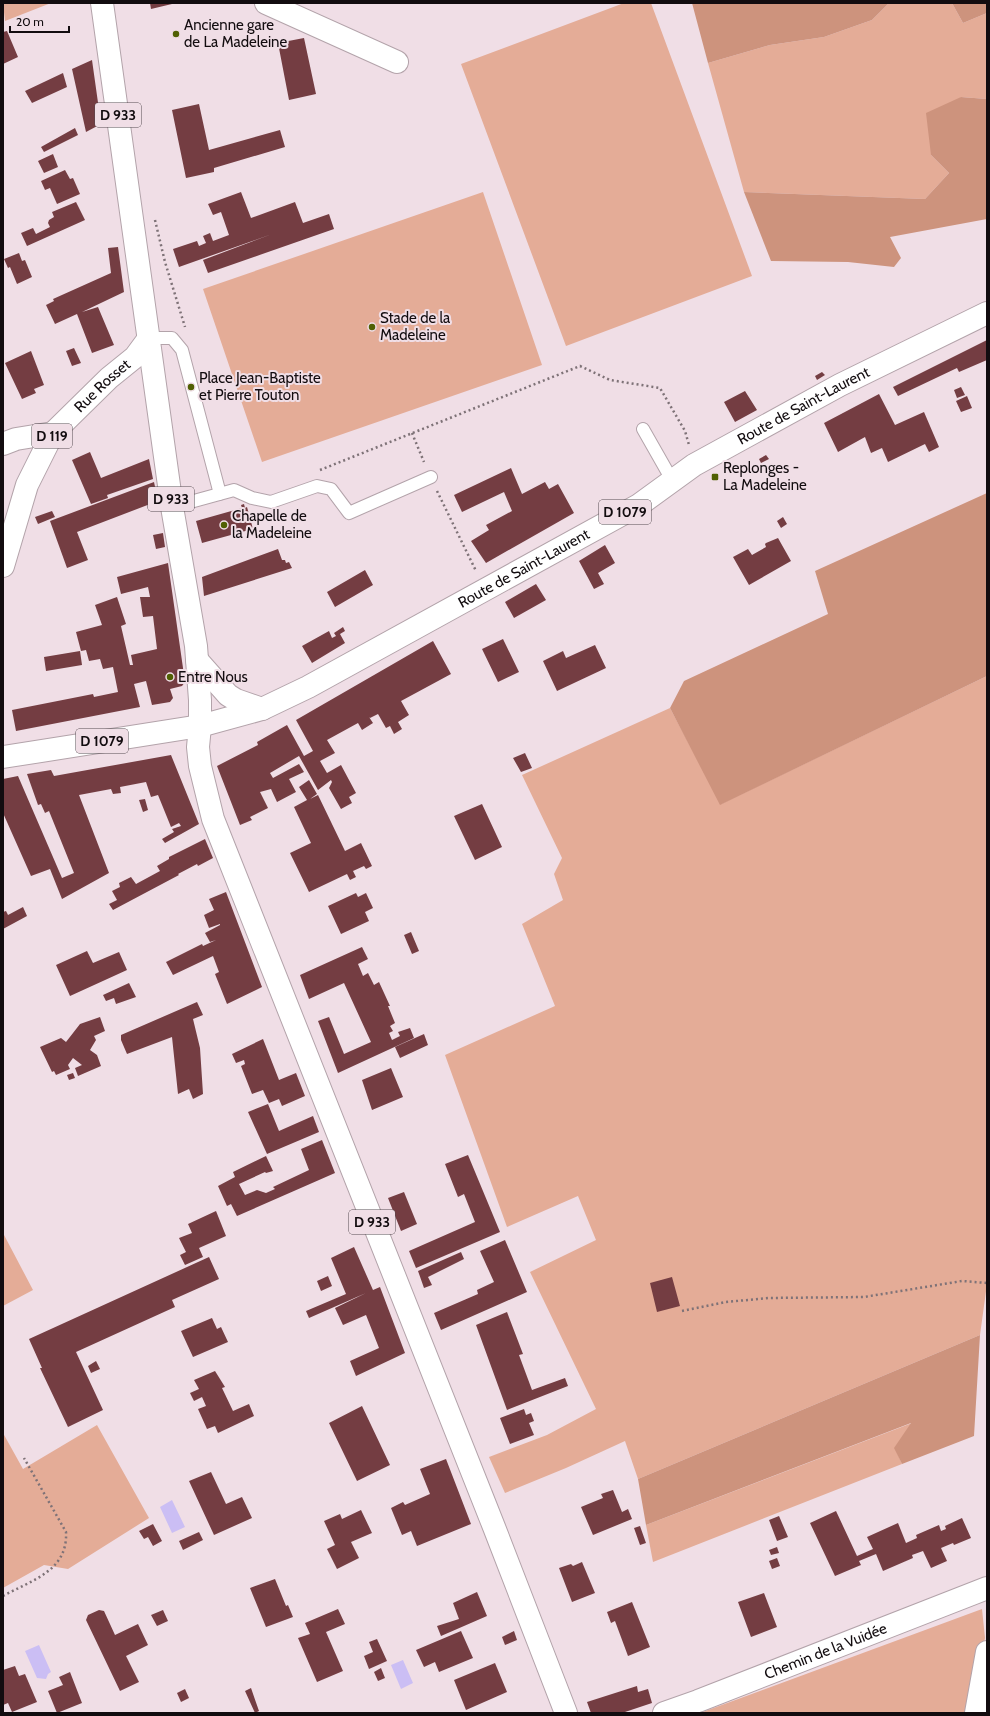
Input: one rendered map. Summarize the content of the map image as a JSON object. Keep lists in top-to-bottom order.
{
  "streets": {
    "main road": [
      "D 933",
      "Rue Rosset",
      "Route de Saint-Laurent",
      "D 119",
      "D 1079",
      "Chemin de la Vuidée"
    ]
  },
  "crossings": [
    ["D 933", "Rue Rosset"],
    ["D 933", "Route de Saint-Laurent"],
    ["D 933", "D 1079"],
    ["Route de Saint-Laurent", "D 1079"]
  ],
  "places": {
    "other": [
      "Ancienne gare de La Madeleine",
      "Stade de la Madeleine",
      "Place Jean-Baptiste et Pierre Touton",
      "Chapelle de la Madeleine",
      "Entre Nous"
    ],
    "transit": ["Replonges - La Madeleine"]
  },
  "scale_bar": "20 m"
}
